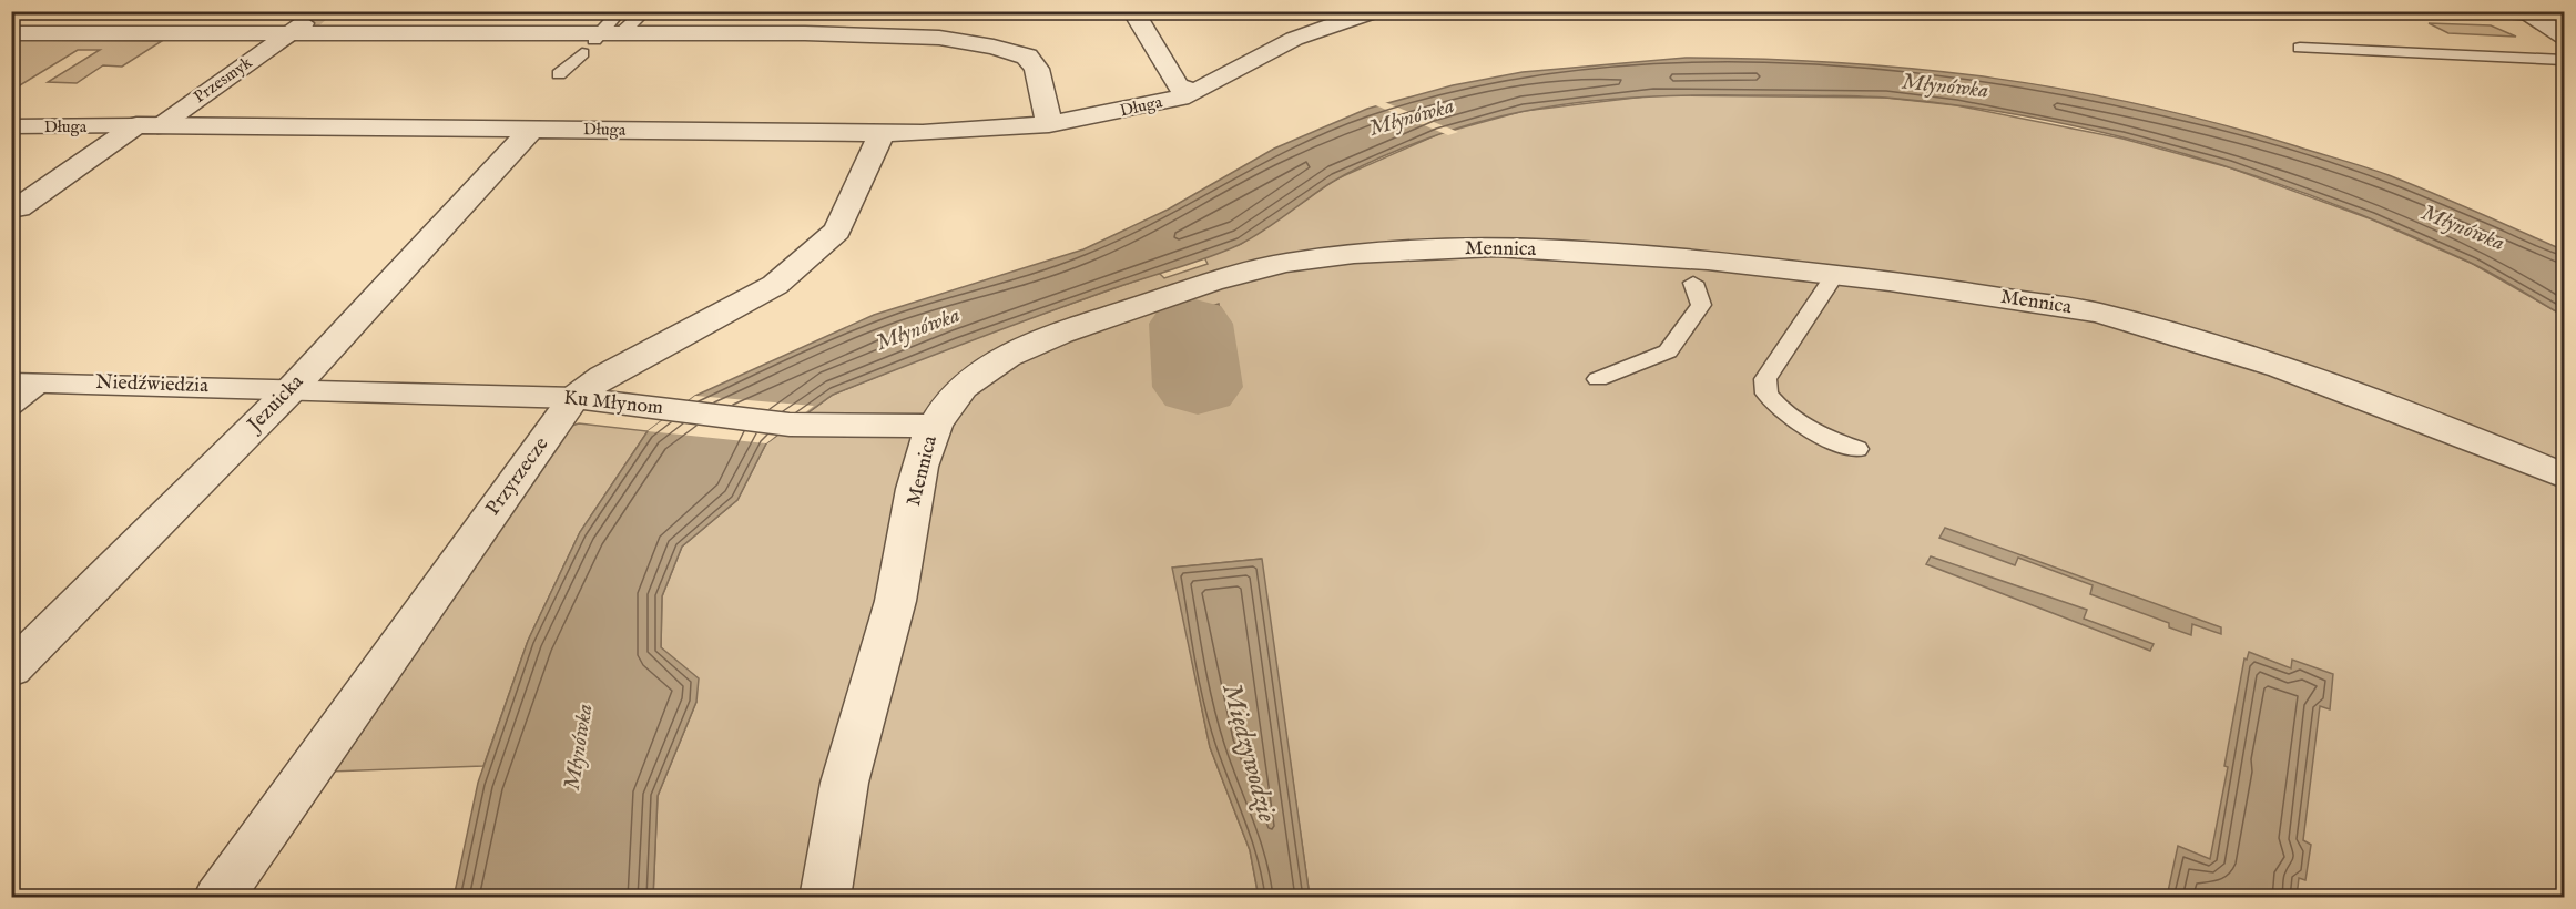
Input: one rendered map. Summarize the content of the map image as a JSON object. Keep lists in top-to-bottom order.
{
  "streets": {
    "street": [
      "Przesmyk",
      "Długa",
      "Mennica",
      "Niedźwiedzia",
      "Jezuicka",
      "Ku Młynom",
      "Przyrzecze"
    ]
  },
  "crossings": [
    ["Przesmyk", "Długa"],
    ["Długa", "Jezuicka"],
    ["Długa", "Przyrzecze"],
    ["Mennica", "Ku Młynom"],
    ["Niedźwiedzia", "Jezuicka"],
    ["Niedźwiedzia", "Ku Młynom"],
    ["Jezuicka", "Ku Młynom"],
    ["Ku Młynom", "Przyrzecze"]
  ],
  "water": ["Młynówka", "Międzywodzie"]
}
